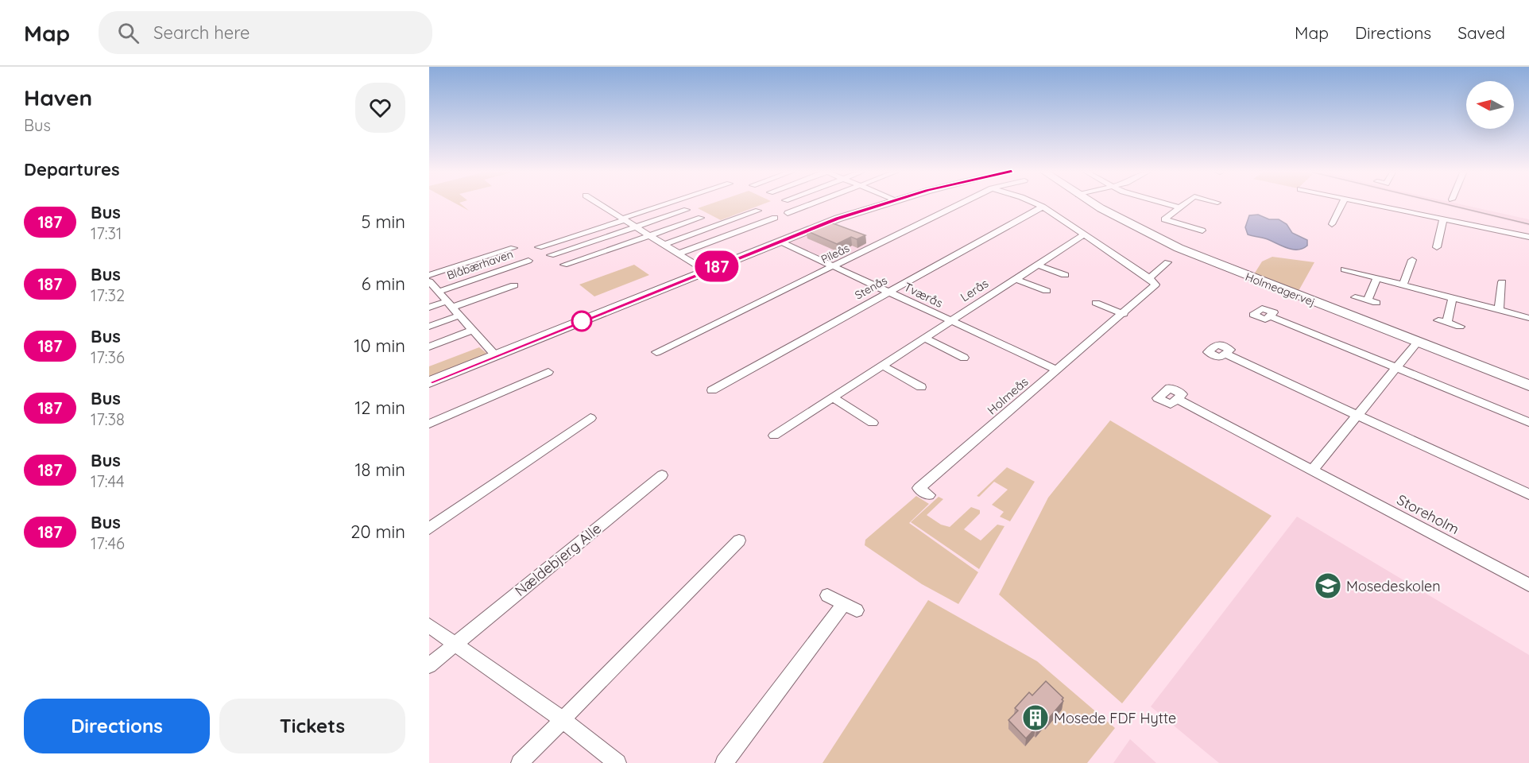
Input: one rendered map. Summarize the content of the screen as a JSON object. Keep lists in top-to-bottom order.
{
  "streets": {
    "street": [
      "Pileås",
      "Blåbærhaven",
      "Stenås",
      "Holmeagervej",
      "Lerås",
      "Tværås",
      "Holmeås",
      "Storeholm",
      "Nældebjerg Alle"
    ]
  },
  "crossings": [
    ["Pileås", "Tværås"],
    ["Stenås", "Tværås"],
    ["Lerås", "Tværås"],
    ["Tværås", "Holmeås"]
  ],
  "places": {
    "school or university": ["Mosedeskolen"],
    "building": ["Mosede FDF Hytte"]
  },
  "lines": ["bus line 187"],
  "north": "left",
  "page": {
    "header": "Map",
    "search": "Search here",
    "nav": ["Map", "Directions", "Saved"],
    "heading": [
      ["Haven", "Bus"],
      "Departures"
    ],
    "on_map": "187",
    "list": [
      {
        "mark": "187",
        "name": "Bus",
        "note": "17:31",
        "value": "5 min"
      },
      {
        "mark": "187",
        "name": "Bus",
        "note": "17:32",
        "value": "6 min"
      },
      {
        "mark": "187",
        "name": "Bus",
        "note": "17:36",
        "value": "10 min"
      },
      {
        "mark": "187",
        "name": "Bus",
        "note": "17:38",
        "value": "12 min"
      },
      {
        "mark": "187",
        "name": "Bus",
        "note": "17:44",
        "value": "18 min"
      },
      {
        "mark": "187",
        "name": "Bus",
        "note": "17:46",
        "value": "20 min"
      }
    ],
    "buttons": ["Directions", "Tickets"]
  }
}
